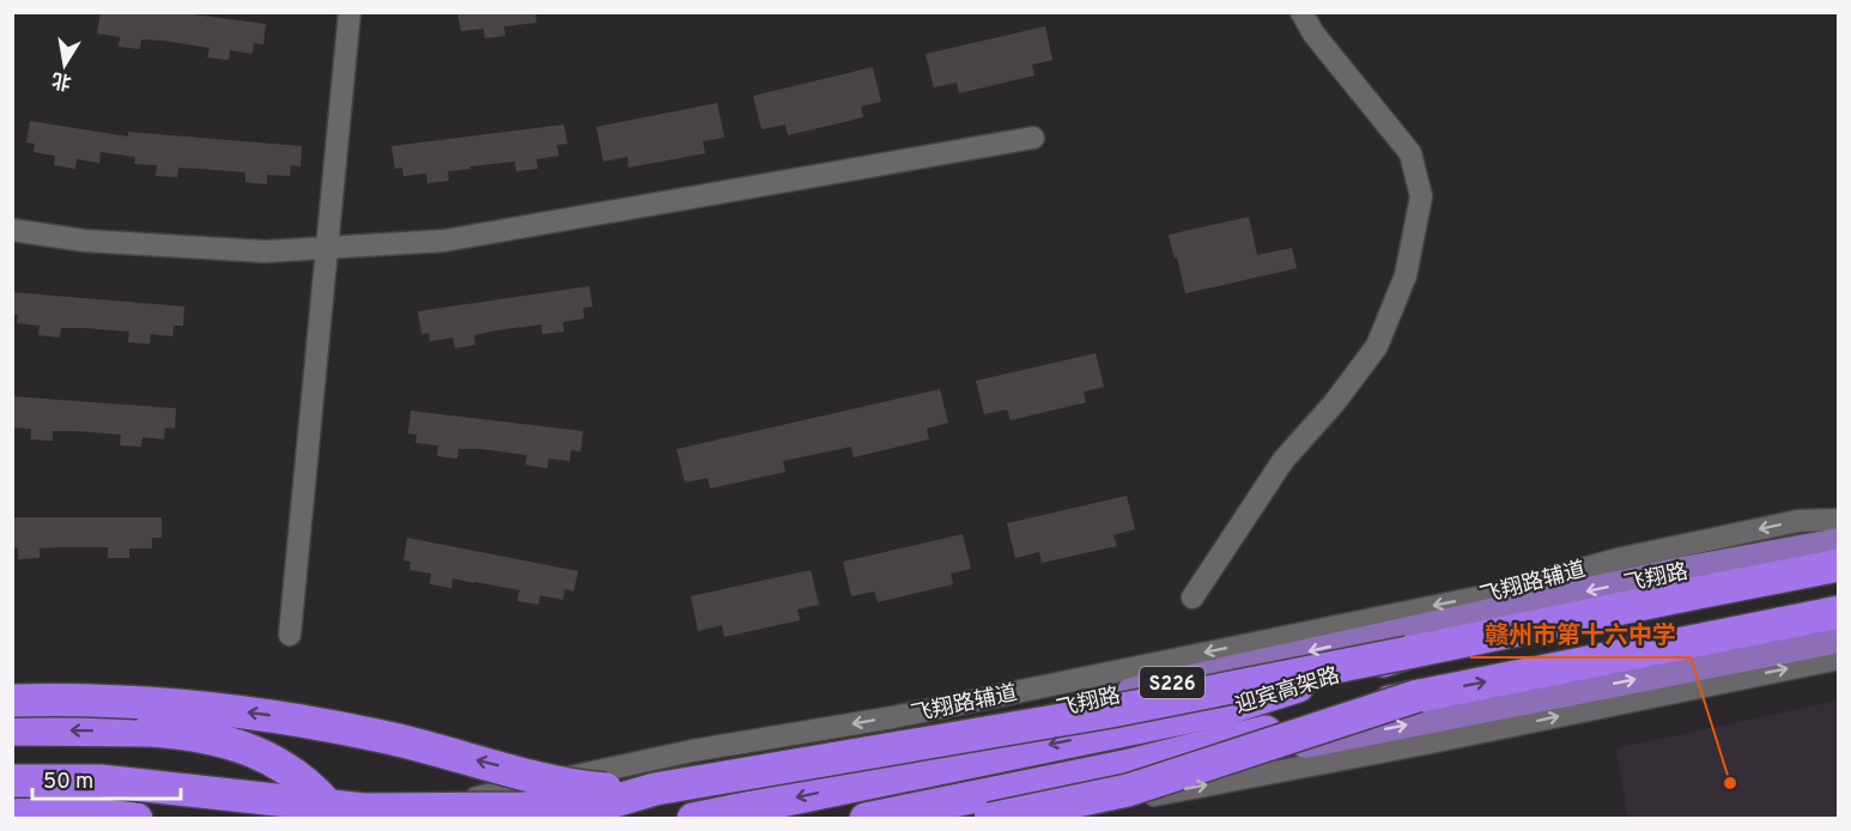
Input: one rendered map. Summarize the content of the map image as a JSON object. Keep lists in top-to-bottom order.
{
  "streets": {
    "highway": ["迎宾高架路"],
    "main road": ["飞翔路", "S226"],
    "street": ["飞翔路辅道"]
  },
  "places": ["赣州市第十六中学"],
  "scale_bar": "50 m",
  "north": "bottom"
}
